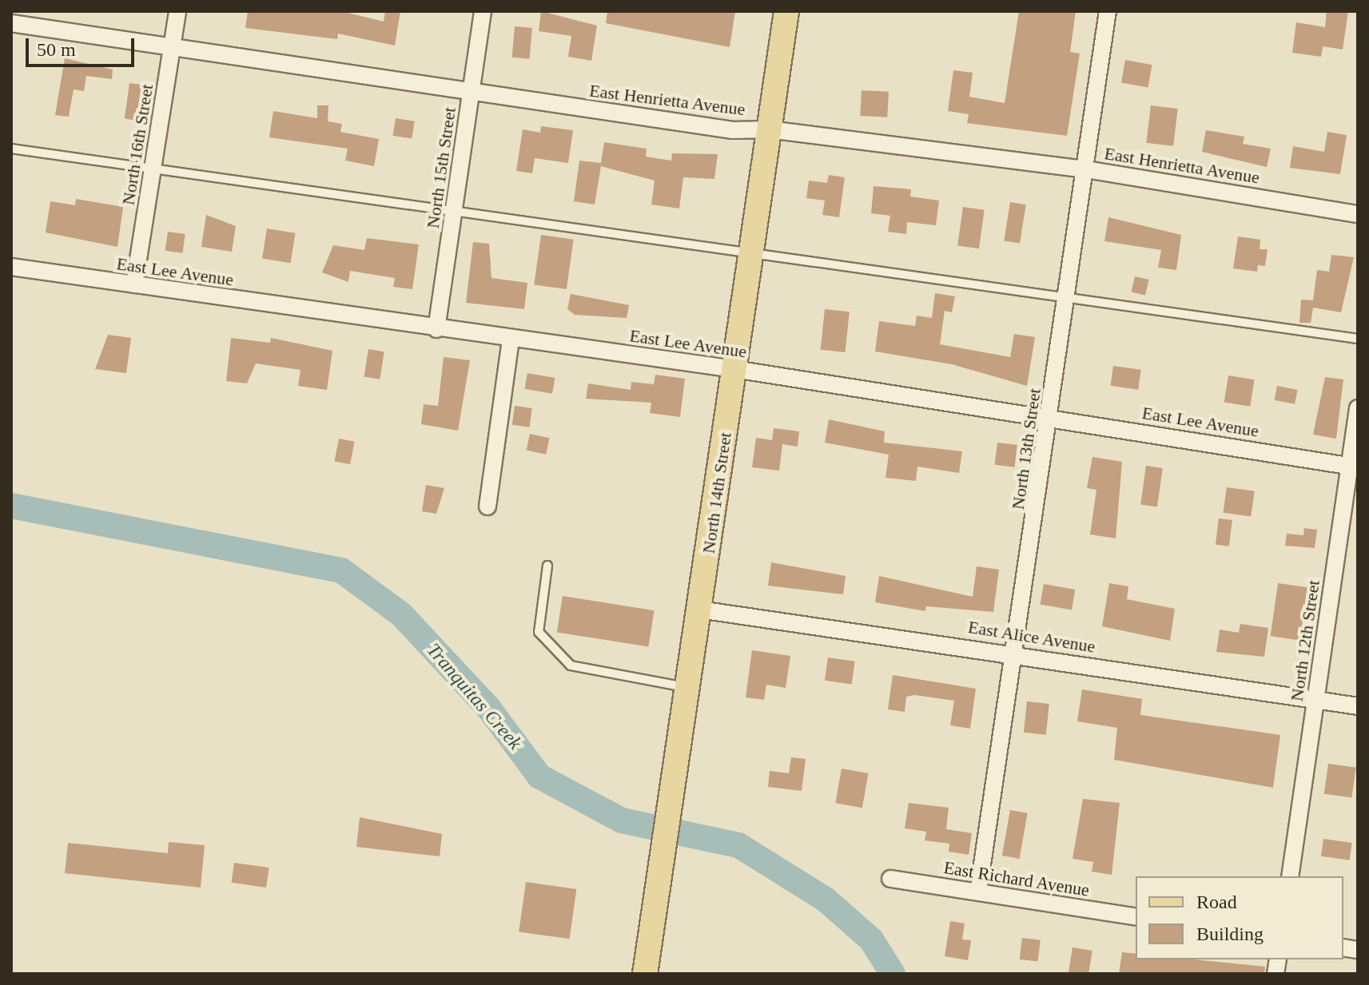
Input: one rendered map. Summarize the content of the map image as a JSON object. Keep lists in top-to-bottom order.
{
  "streets": {
    "main road": ["North 14th Street"],
    "street": [
      "East Henrietta Avenue",
      "North 16th Street",
      "North 15th Street",
      "East Lee Avenue",
      "North 13th Street",
      "East Alice Avenue",
      "North 12th Street",
      "East Richard Avenue"
    ]
  },
  "crossings": [
    ["East Henrietta Avenue", "North 16th Street"],
    ["East Henrietta Avenue", "North 15th Street"],
    ["East Henrietta Avenue", "North 13th Street"],
    ["East Henrietta Avenue", "North 14th Street"],
    ["North 16th Street", "East Lee Avenue"],
    ["North 15th Street", "East Lee Avenue"],
    ["East Lee Avenue", "North 13th Street"],
    ["East Lee Avenue", "North 14th Street"],
    ["East Lee Avenue", "North 12th Street"],
    ["North 13th Street", "East Alice Avenue"],
    ["North 13th Street", "East Richard Avenue"],
    ["North 14th Street", "East Alice Avenue"],
    ["East Alice Avenue", "North 12th Street"]
  ],
  "water": ["Tranquitas Creek"],
  "legend": ["Road", "Building"],
  "scale_bar": "50 m"
}
